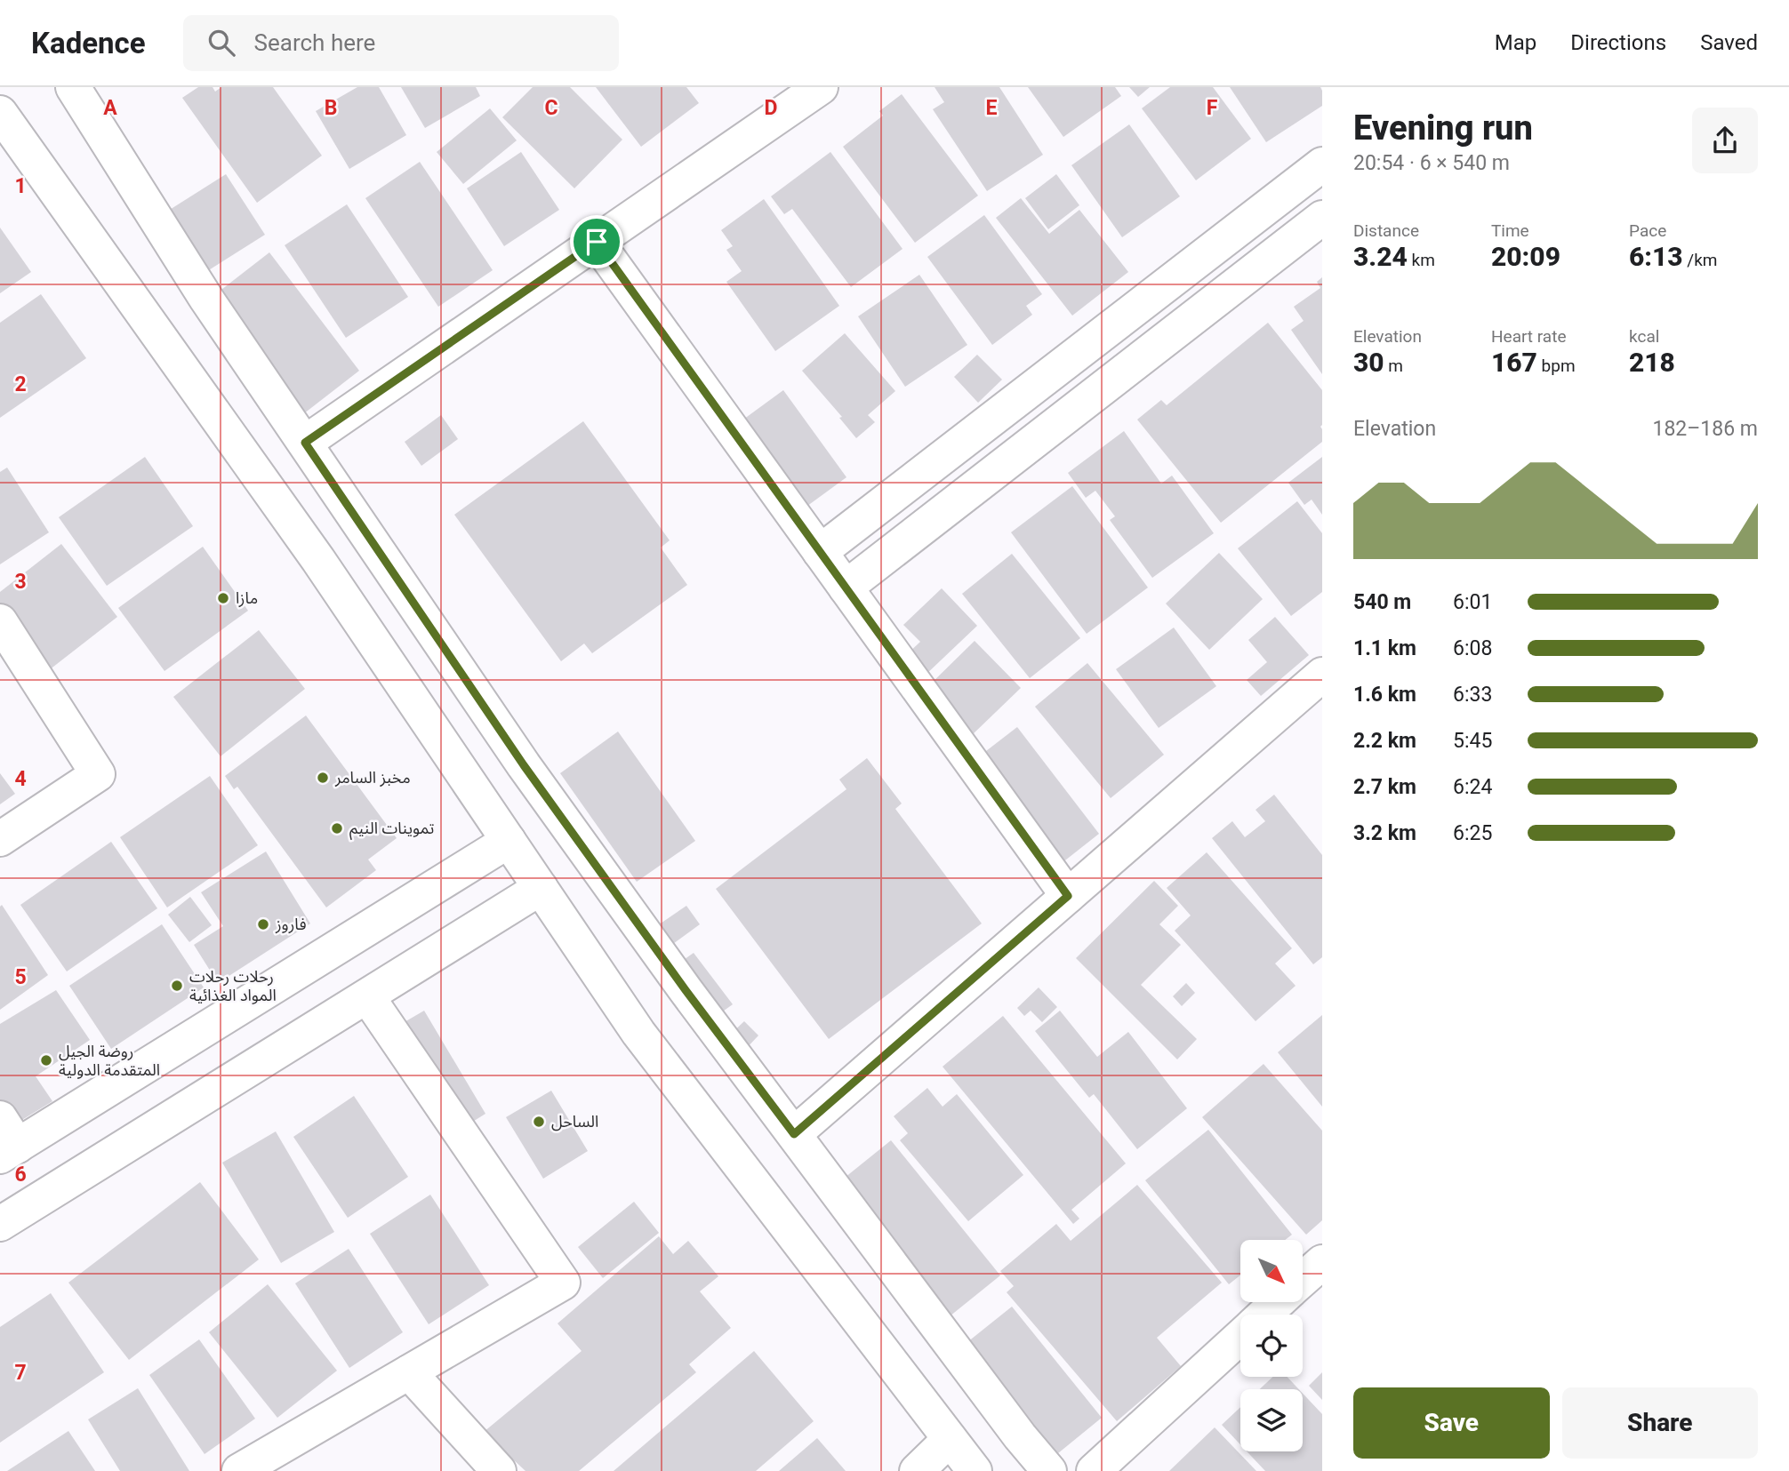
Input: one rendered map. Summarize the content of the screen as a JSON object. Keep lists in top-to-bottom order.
{
  "places": [
    "مازا",
    "مخبز السامر",
    "تموينات النيم",
    "فاروز",
    "رحلات رحلات المواد الغذائية",
    "روضة الجيل المتقدمة الدولية",
    "الساحل"
  ],
  "north": "bottom right",
  "page": {
    "header": "Kadence",
    "search": "Search here",
    "nav": ["Map", "Directions", "Saved"],
    "heading": ["Evening run", "20:54 · 6 × 540 m"],
    "stats": [
      ["Distance", "3.24 km"],
      ["Time", "20:09"],
      ["Pace", "6:13 /km"],
      ["Elevation", "30 m"],
      ["Heart rate", "167 bpm"],
      ["kcal", "218"]
    ],
    "chart": ["Elevation", "182–186 m"],
    "list": [
      {
        "name": "540 m",
        "note": "6:01"
      },
      {
        "name": "1.1 km",
        "note": "6:08"
      },
      {
        "name": "1.6 km",
        "note": "6:33"
      },
      {
        "name": "2.2 km",
        "note": "5:45"
      },
      {
        "name": "2.7 km",
        "note": "6:24"
      },
      {
        "name": "3.2 km",
        "note": "6:25"
      }
    ],
    "buttons": ["Save", "Share"]
  },
  "grid": {
    "columns": [
      "A",
      "B",
      "C",
      "D",
      "E",
      "F"
    ],
    "rows": [
      "1",
      "2",
      "3",
      "4",
      "5",
      "6",
      "7"
    ]
  }
}
